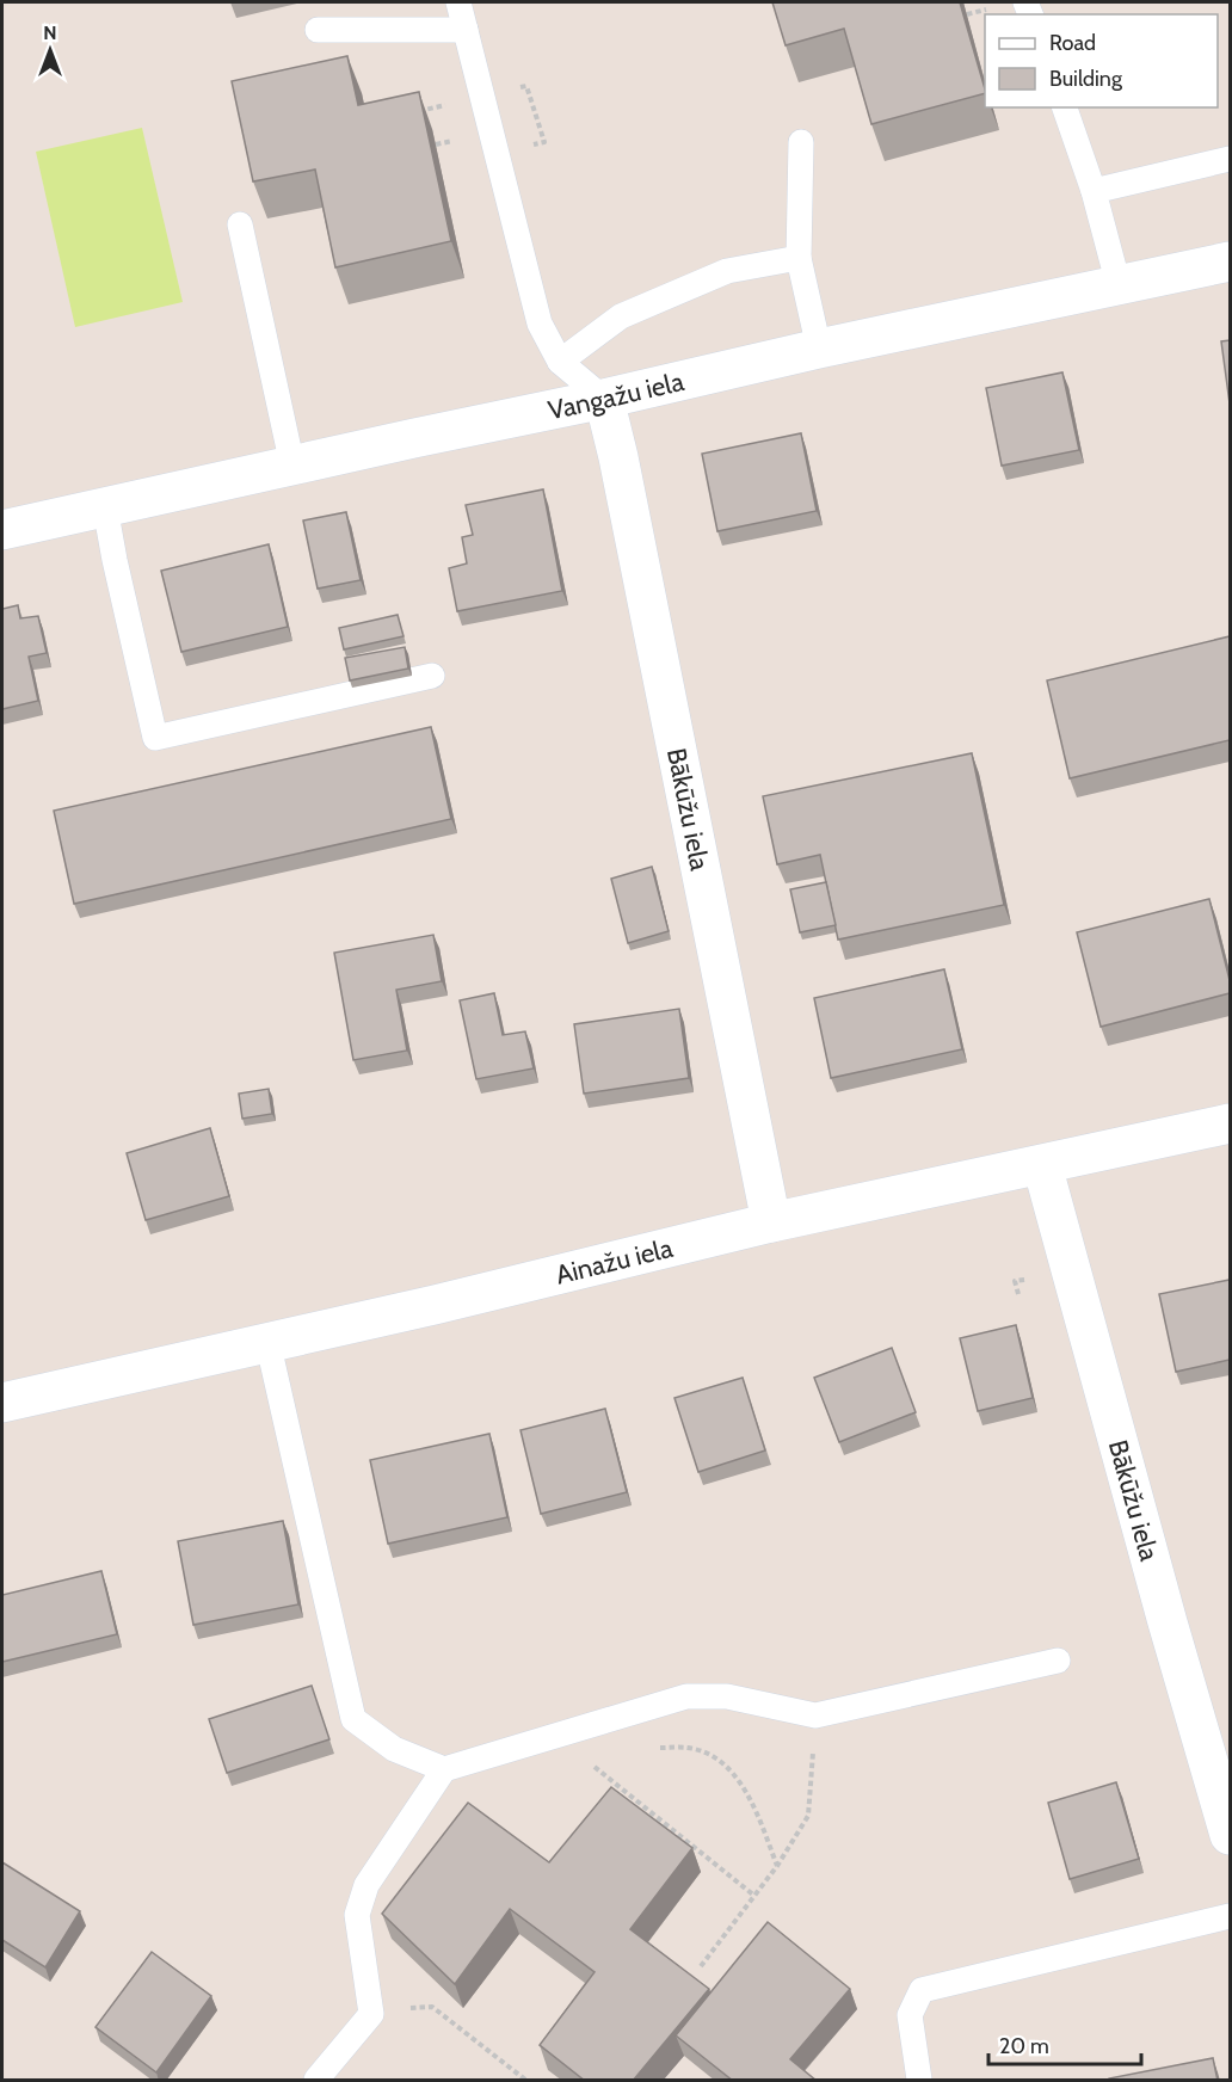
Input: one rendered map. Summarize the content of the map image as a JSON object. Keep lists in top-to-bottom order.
{
  "streets": {
    "street": ["Vangažu iela", "Bākūžu iela", "Ainažu iela"]
  },
  "crossings": [
    ["Vangažu iela", "Bākūžu iela"],
    ["Bākūžu iela", "Ainažu iela"]
  ],
  "legend": ["Road", "Building"],
  "scale_bar": "20 m",
  "north": "top"
}
